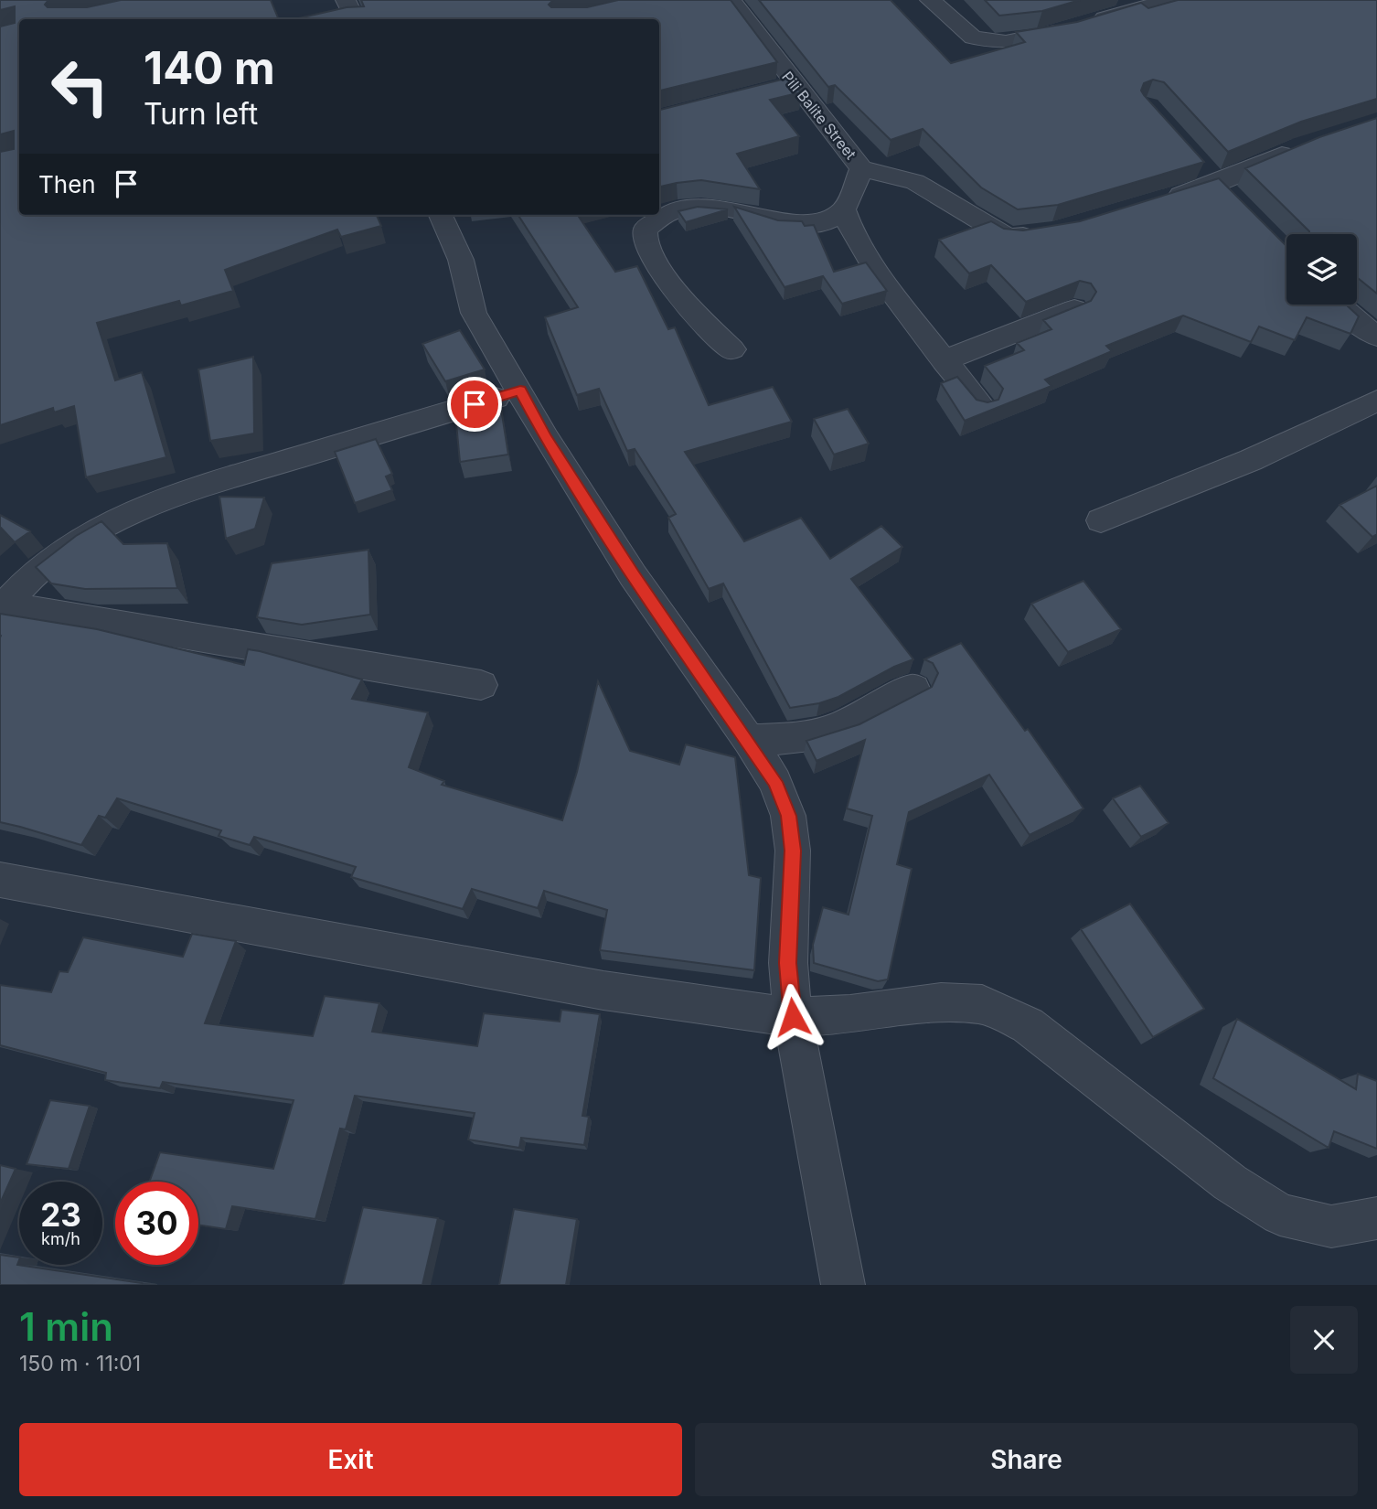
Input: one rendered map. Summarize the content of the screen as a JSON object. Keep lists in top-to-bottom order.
{
  "streets": {
    "street": ["Pili Balite Street"]
  },
  "page": {
    "turn": ["140 m", "Turn left"],
    "then": "Then",
    "speed": "23 km/h",
    "limit": "30",
    "heading": ["1 min", "150 m · 11:01"],
    "buttons": ["Exit", "Share"]
  }
}
